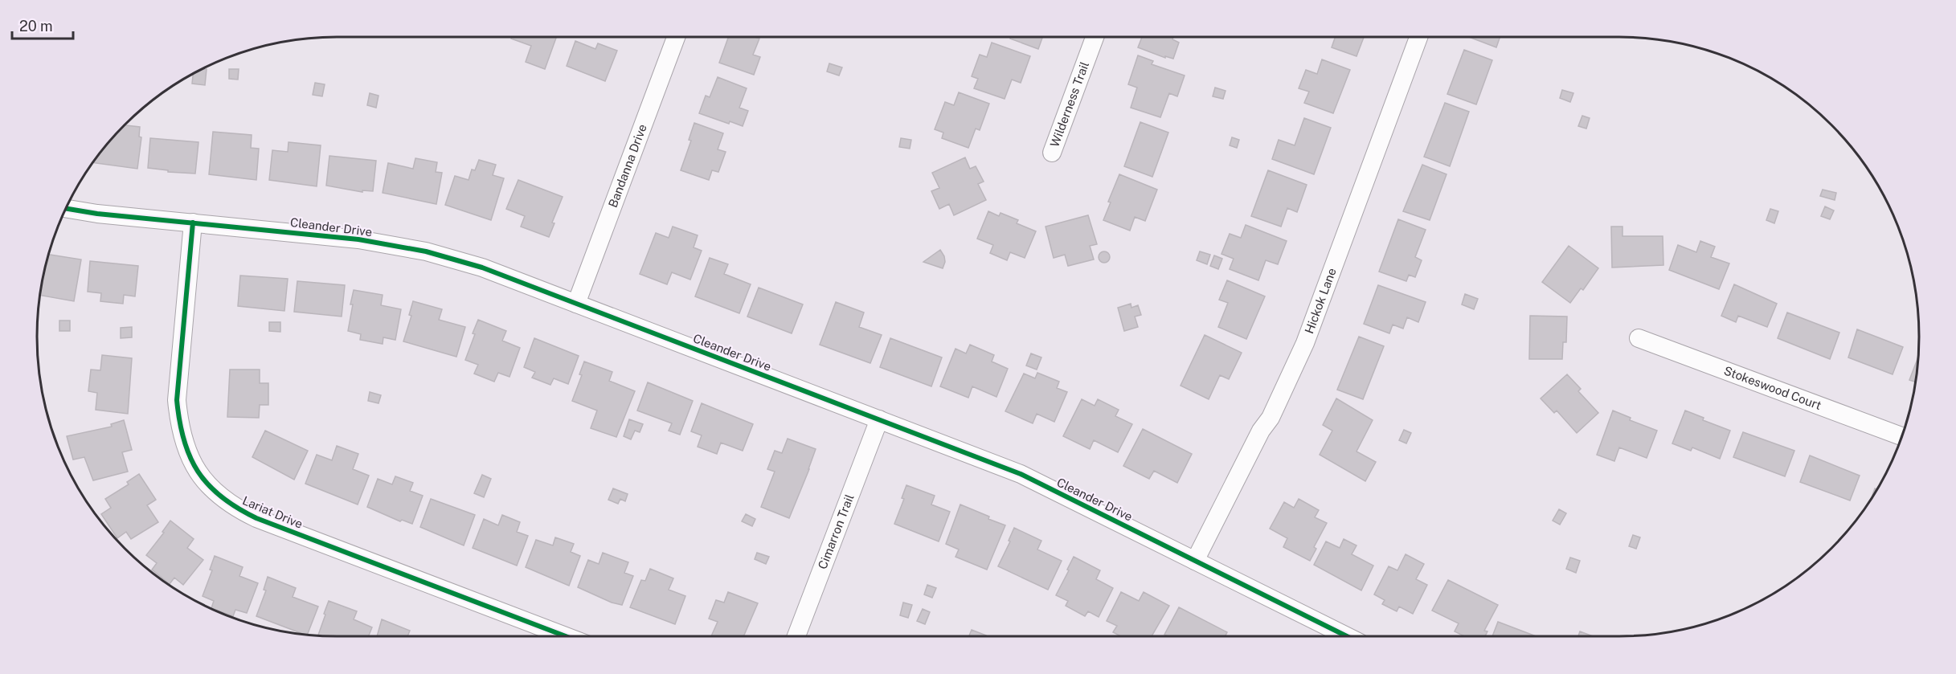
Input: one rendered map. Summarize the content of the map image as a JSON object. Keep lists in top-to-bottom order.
{
  "streets": {
    "street": [
      "Wilderness Trail",
      "Bandanna Drive",
      "Cleander Drive",
      "Hickok Lane",
      "Stokeswood Court",
      "Lariat Drive",
      "Cimarron Trail"
    ]
  },
  "crossings": [
    ["Bandanna Drive", "Cleander Drive"],
    ["Cleander Drive", "Hickok Lane"],
    ["Cleander Drive", "Lariat Drive"],
    ["Cleander Drive", "Cimarron Trail"]
  ],
  "scale_bar": "20 m"
}
